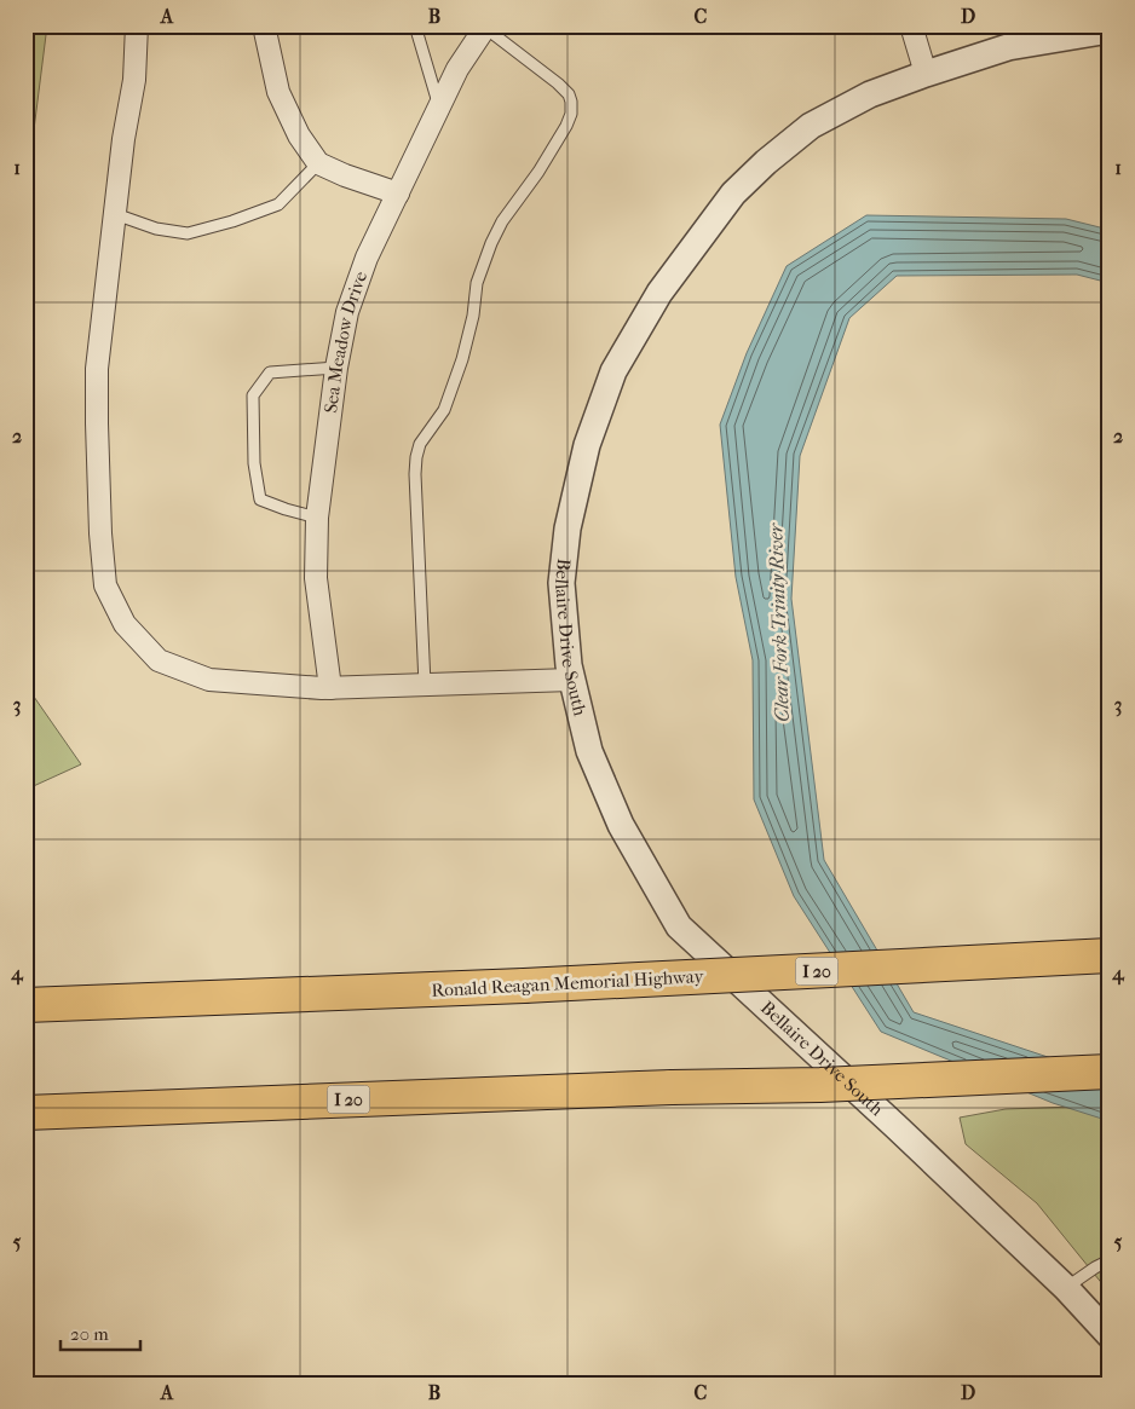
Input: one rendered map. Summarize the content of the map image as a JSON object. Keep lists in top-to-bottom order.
{
  "streets": {
    "highway": ["I 20", "Ronald Reagan Memorial Highway"],
    "street": ["Sea Meadow Drive", "Bellaire Drive South"]
  },
  "water": ["Clear Fork Trinity River"],
  "scale_bar": "20 m",
  "grid": {
    "columns": [
      "A",
      "B",
      "C",
      "D"
    ],
    "rows": [
      "1",
      "2",
      "3",
      "4",
      "5"
    ]
  }
}
